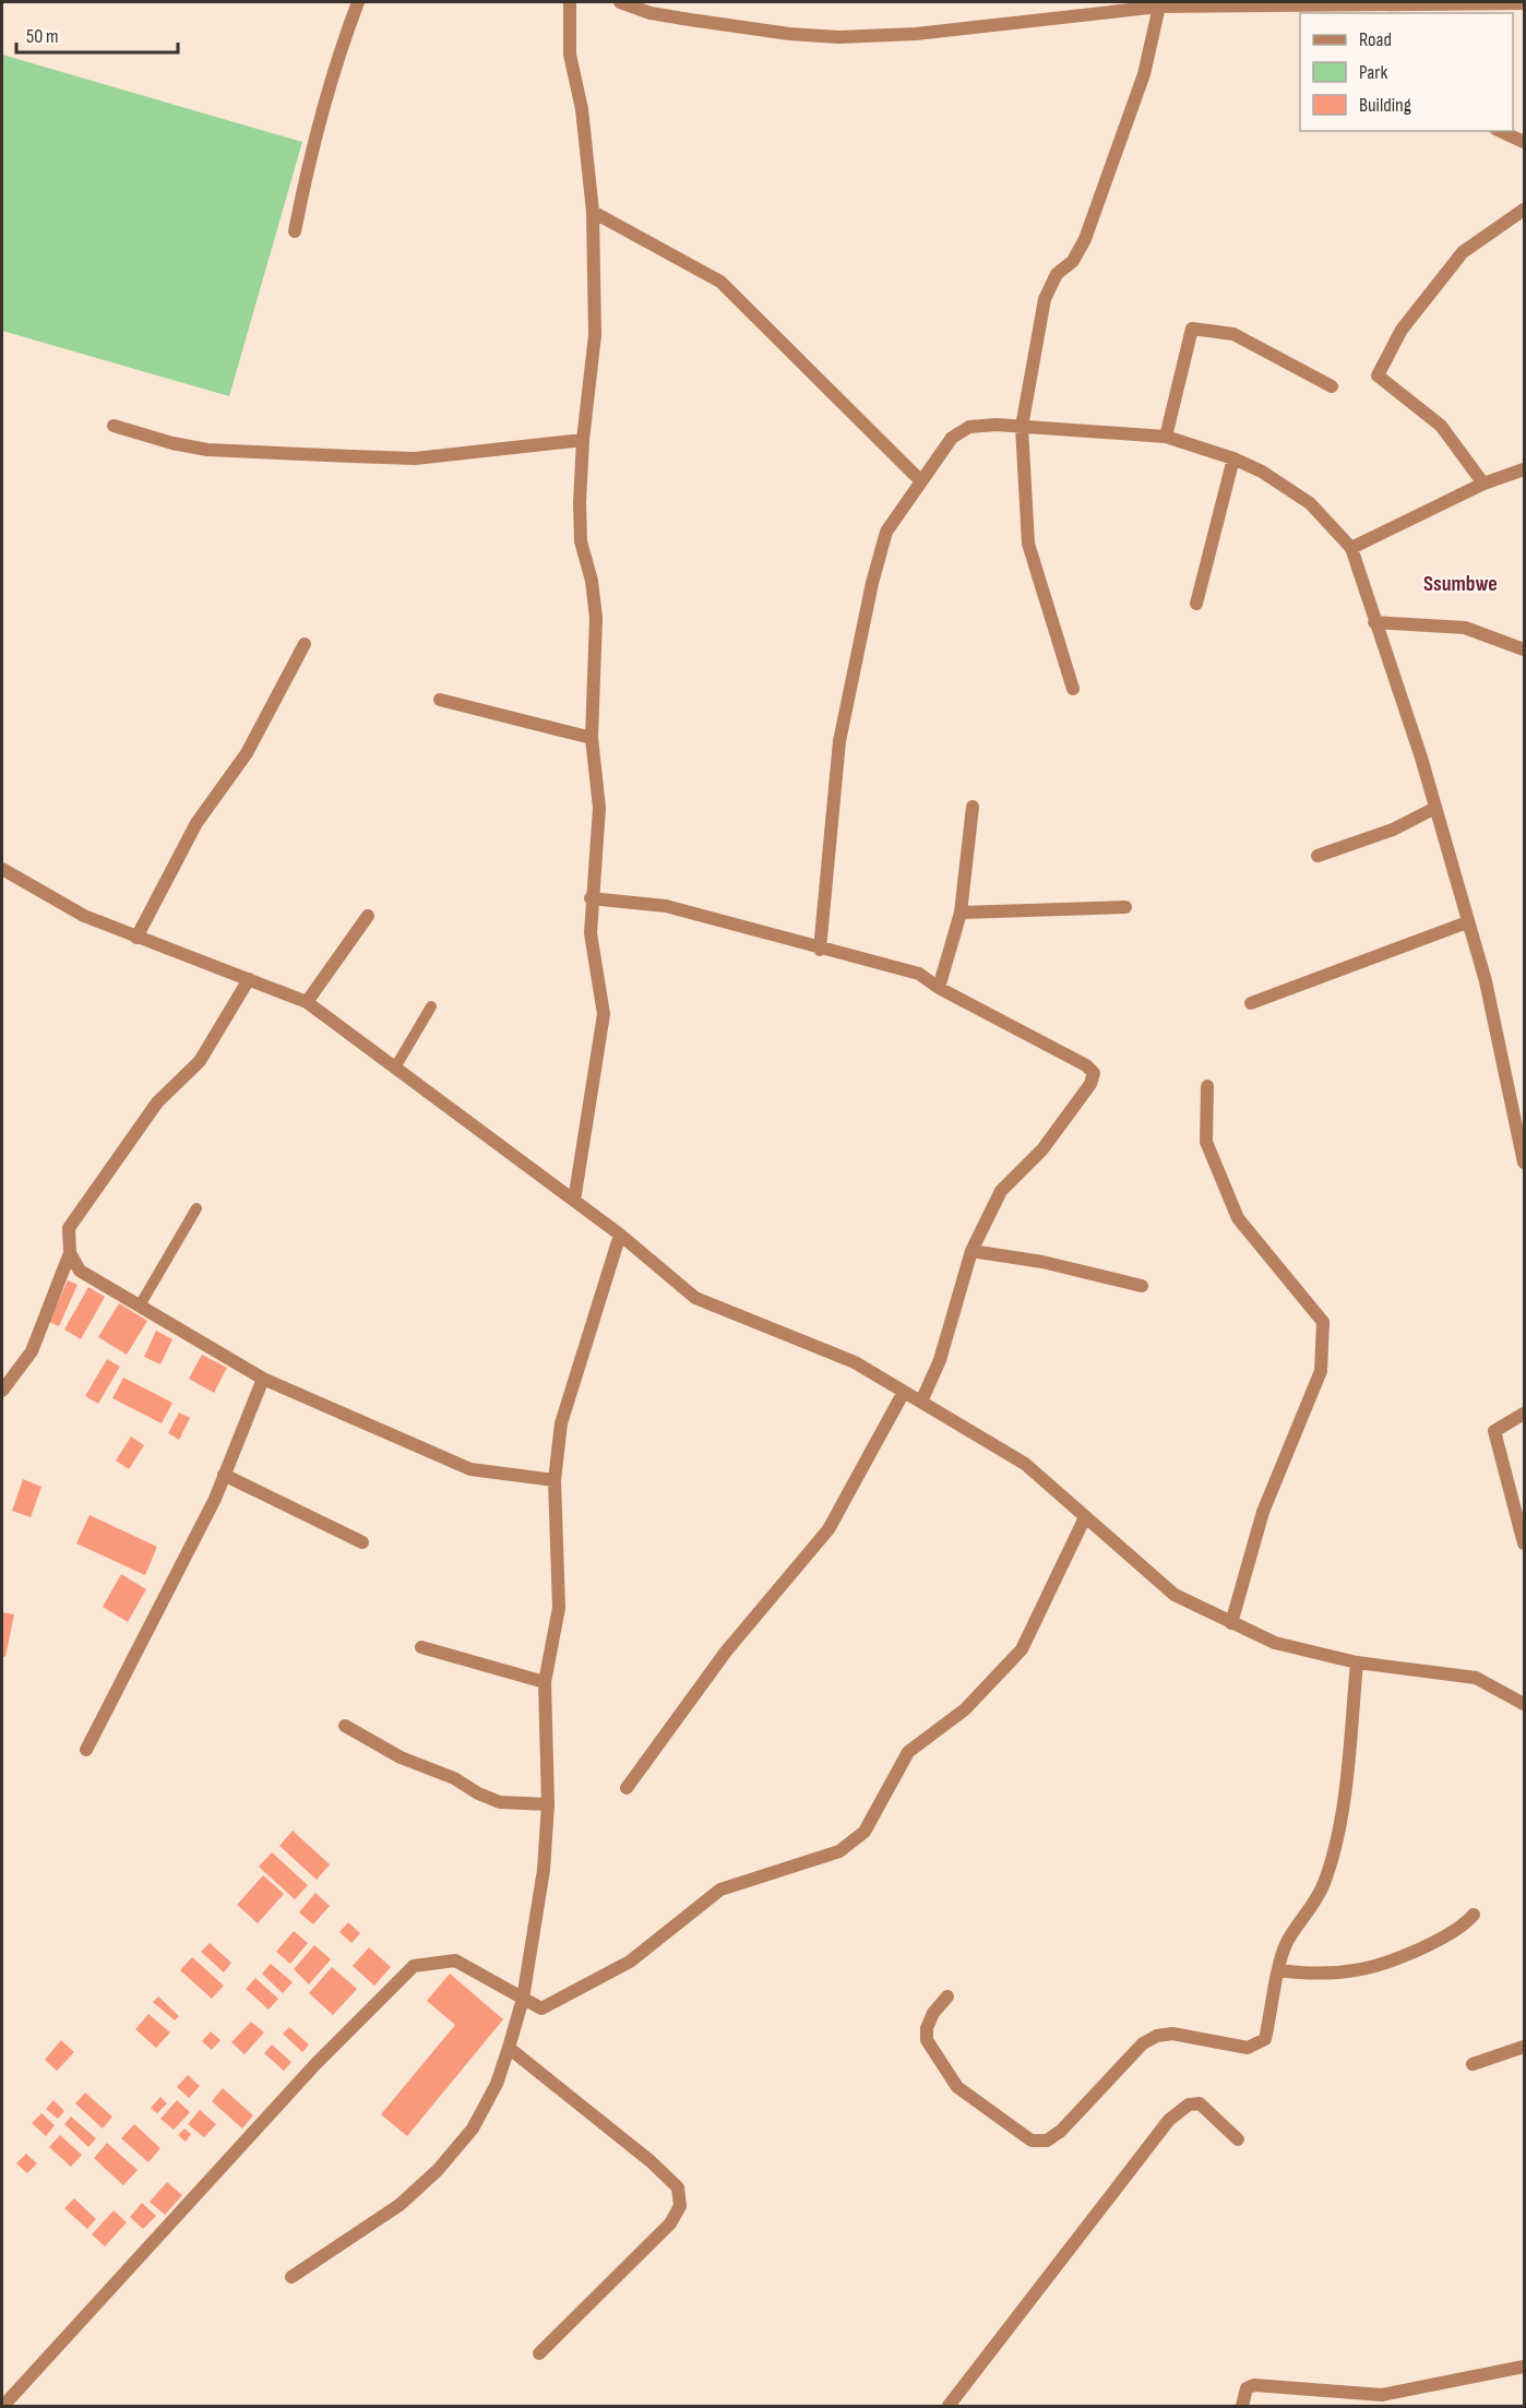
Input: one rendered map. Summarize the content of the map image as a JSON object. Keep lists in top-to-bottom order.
{
  "districts": ["Ssumbwe"],
  "legend": ["Road", "Park", "Building"],
  "scale_bar": "50 m"
}
